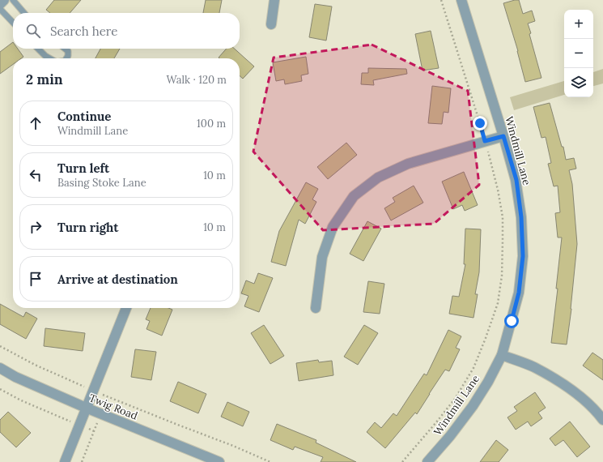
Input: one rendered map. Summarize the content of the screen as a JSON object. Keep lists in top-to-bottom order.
{
  "streets": {
    "street": ["Windmill Lane", "Twig Road"]
  },
  "page": {
    "map_buttons": ["+", "−"],
    "search": "Search here",
    "heading": ["2 min", "Walk · 120 m"],
    "list": [
      ["Continue", "Windmill Lane", "100 m"],
      ["Turn left", "Basing Stoke Lane", "10 m"],
      ["Turn right", "10 m"],
      "Arrive at destination"
    ]
  }
}
